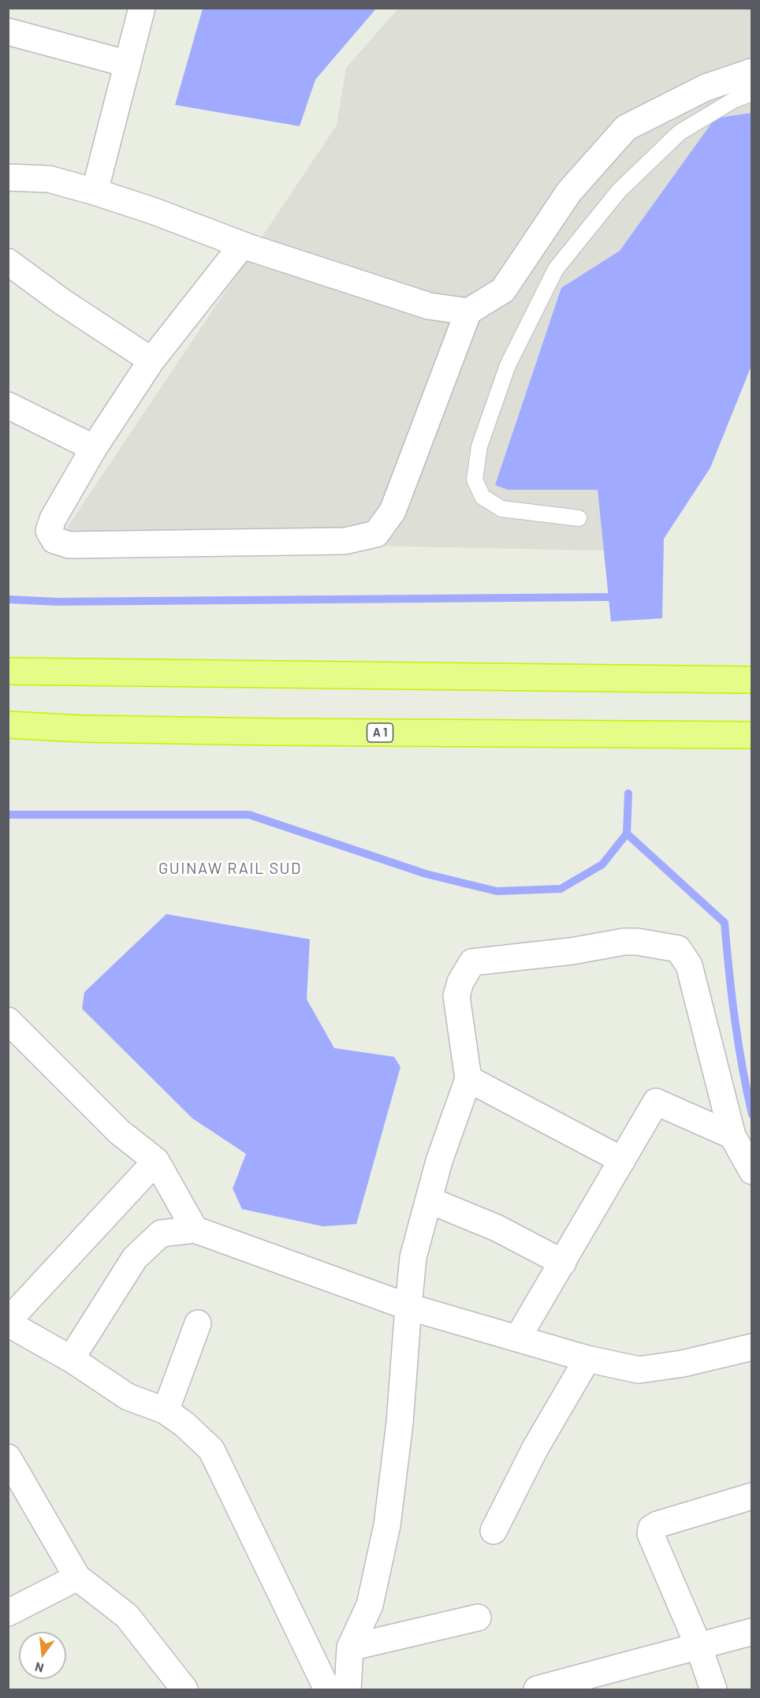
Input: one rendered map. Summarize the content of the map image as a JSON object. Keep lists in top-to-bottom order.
{
  "streets": {
    "highway": ["A 1"]
  },
  "districts": ["GUINAW RAIL SUD"],
  "north": "bottom"
}
